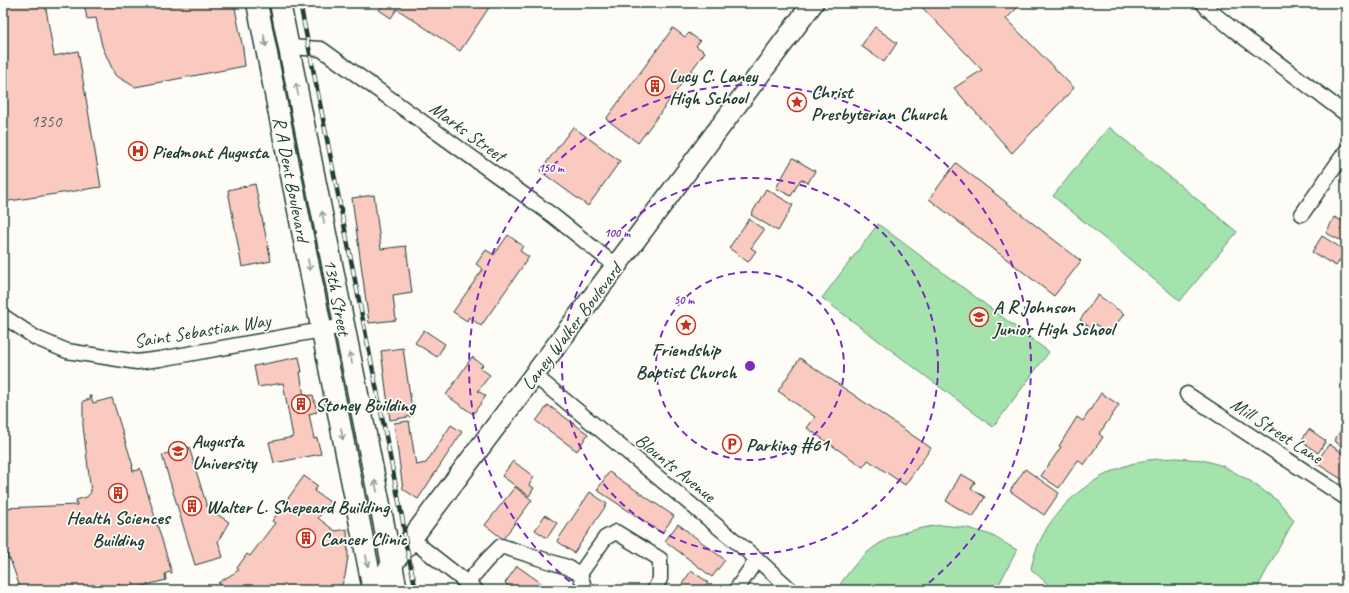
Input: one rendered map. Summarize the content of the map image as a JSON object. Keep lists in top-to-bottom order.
{
  "streets": {
    "main road": ["R A Dent Boulevard", "13th Street", "Laney Walker Boulevard"],
    "street": [
      "Marks Street",
      "Saint Sebastian Way",
      "Mill Street Lane",
      "Blounts Avenue"
    ]
  },
  "crossings": [
    ["Marks Street", "13th Street"],
    ["Marks Street", "Laney Walker Boulevard"],
    ["R A Dent Boulevard", "Laney Walker Boulevard"],
    ["R A Dent Boulevard", "Saint Sebastian Way"],
    ["13th Street", "Laney Walker Boulevard"],
    ["13th Street", "Saint Sebastian Way"],
    ["Laney Walker Boulevard", "Blounts Avenue"]
  ],
  "one_way": ["R A Dent Boulevard", "13th Street"],
  "places": {
    "building": [
      "Lucy C. Laney High School",
      "Stoney Building",
      "Health Sciences Building",
      "Walter L. Shepeard Building",
      "Cancer Clinic"
    ],
    "place": ["Christ Presbyterian Church", "Friendship Baptist Church"],
    "hospital": ["Piedmont Augusta"],
    "school or university": ["A R Johnson Junior High School", "Augusta University"],
    "parking": ["Parking #61"]
  },
  "house_numbers": ["1350"],
  "rings": ["150 m", "100 m", "50 m"]
}
